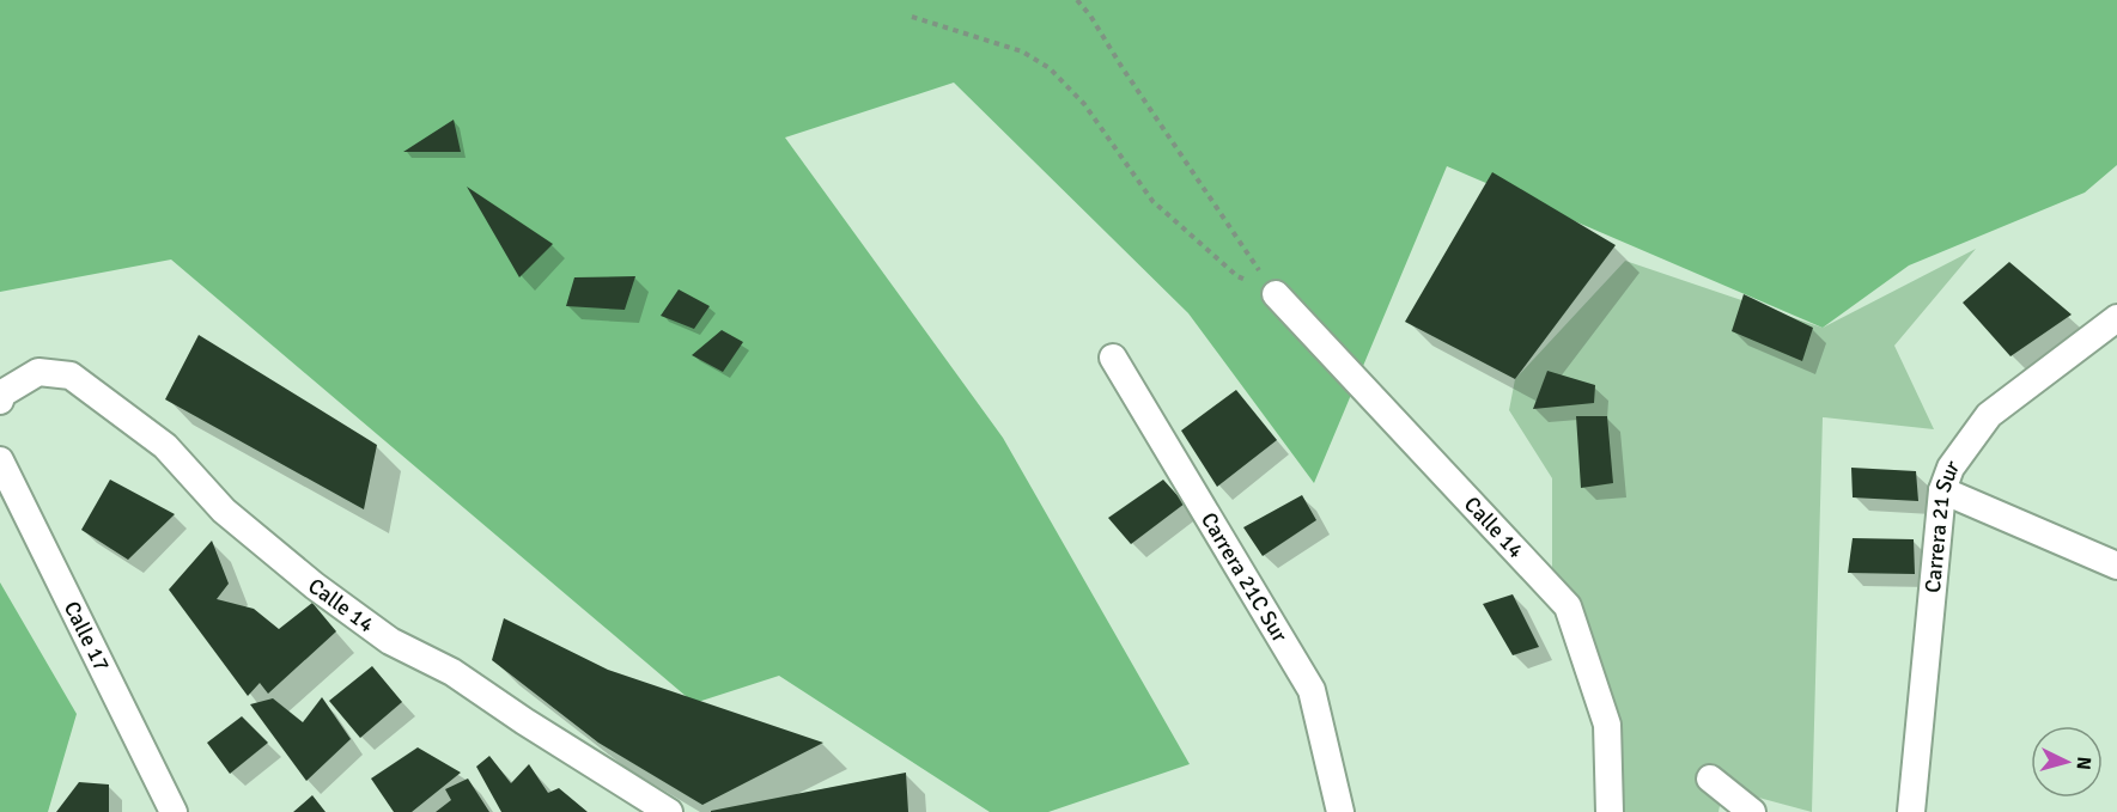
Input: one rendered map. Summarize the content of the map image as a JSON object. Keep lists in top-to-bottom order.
{
  "streets": {
    "street": [
      "Calle 14",
      "Carrera 21 Sur",
      "Carrera 21C Sur",
      "Calle 17"
    ]
  },
  "north": "right"
}
